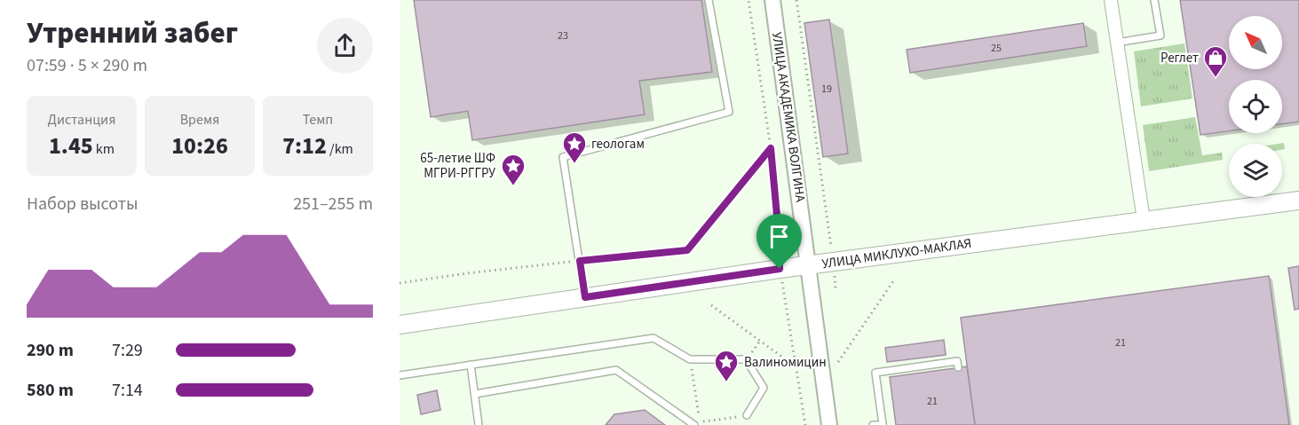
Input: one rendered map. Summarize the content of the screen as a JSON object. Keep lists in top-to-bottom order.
{
  "streets": {
    "main road": ["УЛИЦА МИКЛУХО-МАКЛАЯ"],
    "street": ["УЛИЦА АКАДЕМИКА ВОЛГИНА"]
  },
  "crossings": [
    ["УЛИЦА АКАДЕМИКА ВОЛГИНА", "УЛИЦА МИКЛУХО-МАКЛАЯ"]
  ],
  "places": {
    "shop": ["Реглет"],
    "place": ["геологам", "65-летие ШФ МГРИ-РГГРУ", "Валиномицин"]
  },
  "house_numbers": [
    "23",
    "25",
    "19",
    "21",
    "21"
  ],
  "north": "top left",
  "page": {
    "heading": ["Утренний забег", "07:59 · 5 × 290 m"],
    "stats": [
      ["Дистанция", "1.45 km"],
      ["Время", "10:26"],
      ["Темп", "7:12 /km"]
    ],
    "chart": ["Набор высоты", "251–255 m"],
    "list": [
      {
        "name": "290 m",
        "note": "7:29"
      },
      {
        "name": "580 m",
        "note": "7:14"
      }
    ]
  }
}
